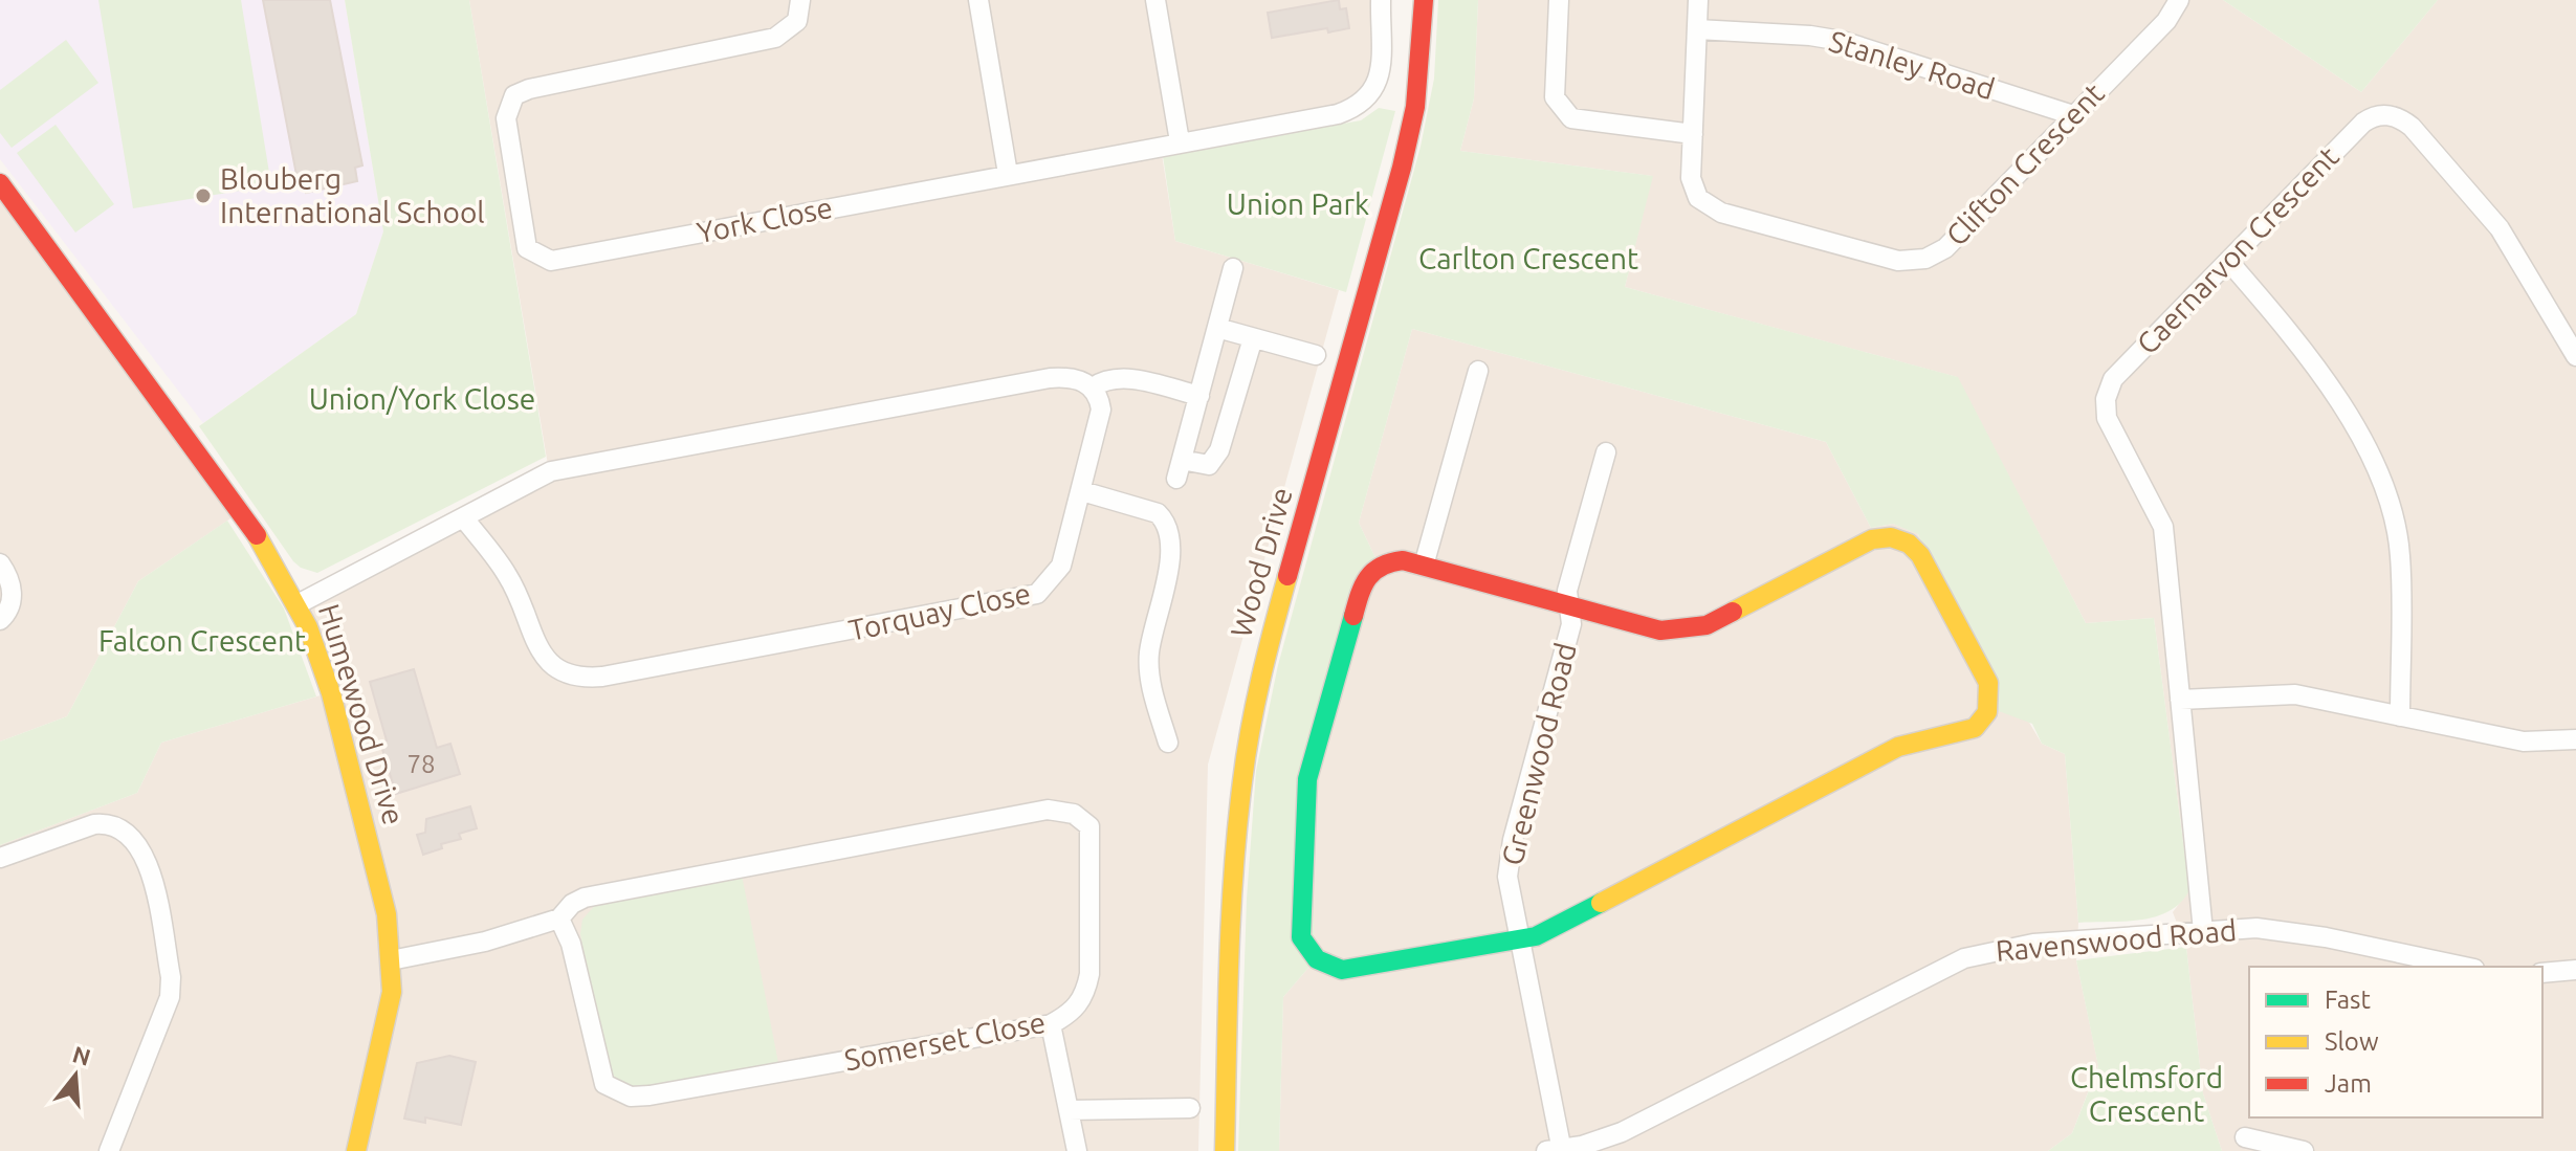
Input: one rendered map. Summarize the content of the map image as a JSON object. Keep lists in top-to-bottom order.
{
  "streets": {
    "street": [
      "Stanley Road",
      "Clifton Crescent",
      "York Close",
      "Caernarvon Crescent",
      "Wood Drive",
      "Torquay Close",
      "Humewood Drive",
      "Greenwood Road",
      "Ravenswood Road",
      "Somerset Close"
    ]
  },
  "crossings": [
    ["Stanley Road", "Clifton Crescent"],
    ["Caernarvon Crescent", "Ravenswood Road"],
    ["Humewood Drive", "Somerset Close"],
    ["Greenwood Road", "Ravenswood Road"]
  ],
  "parks": [
    "Union Park",
    "Carlton Crescent",
    "Union/York Close",
    "Falcon Crescent",
    "Chelmsford Crescent"
  ],
  "places": ["Blouberg International School"],
  "house_numbers": ["78"],
  "legend": ["Fast", "Slow", "Jam"],
  "north": "top"
}
